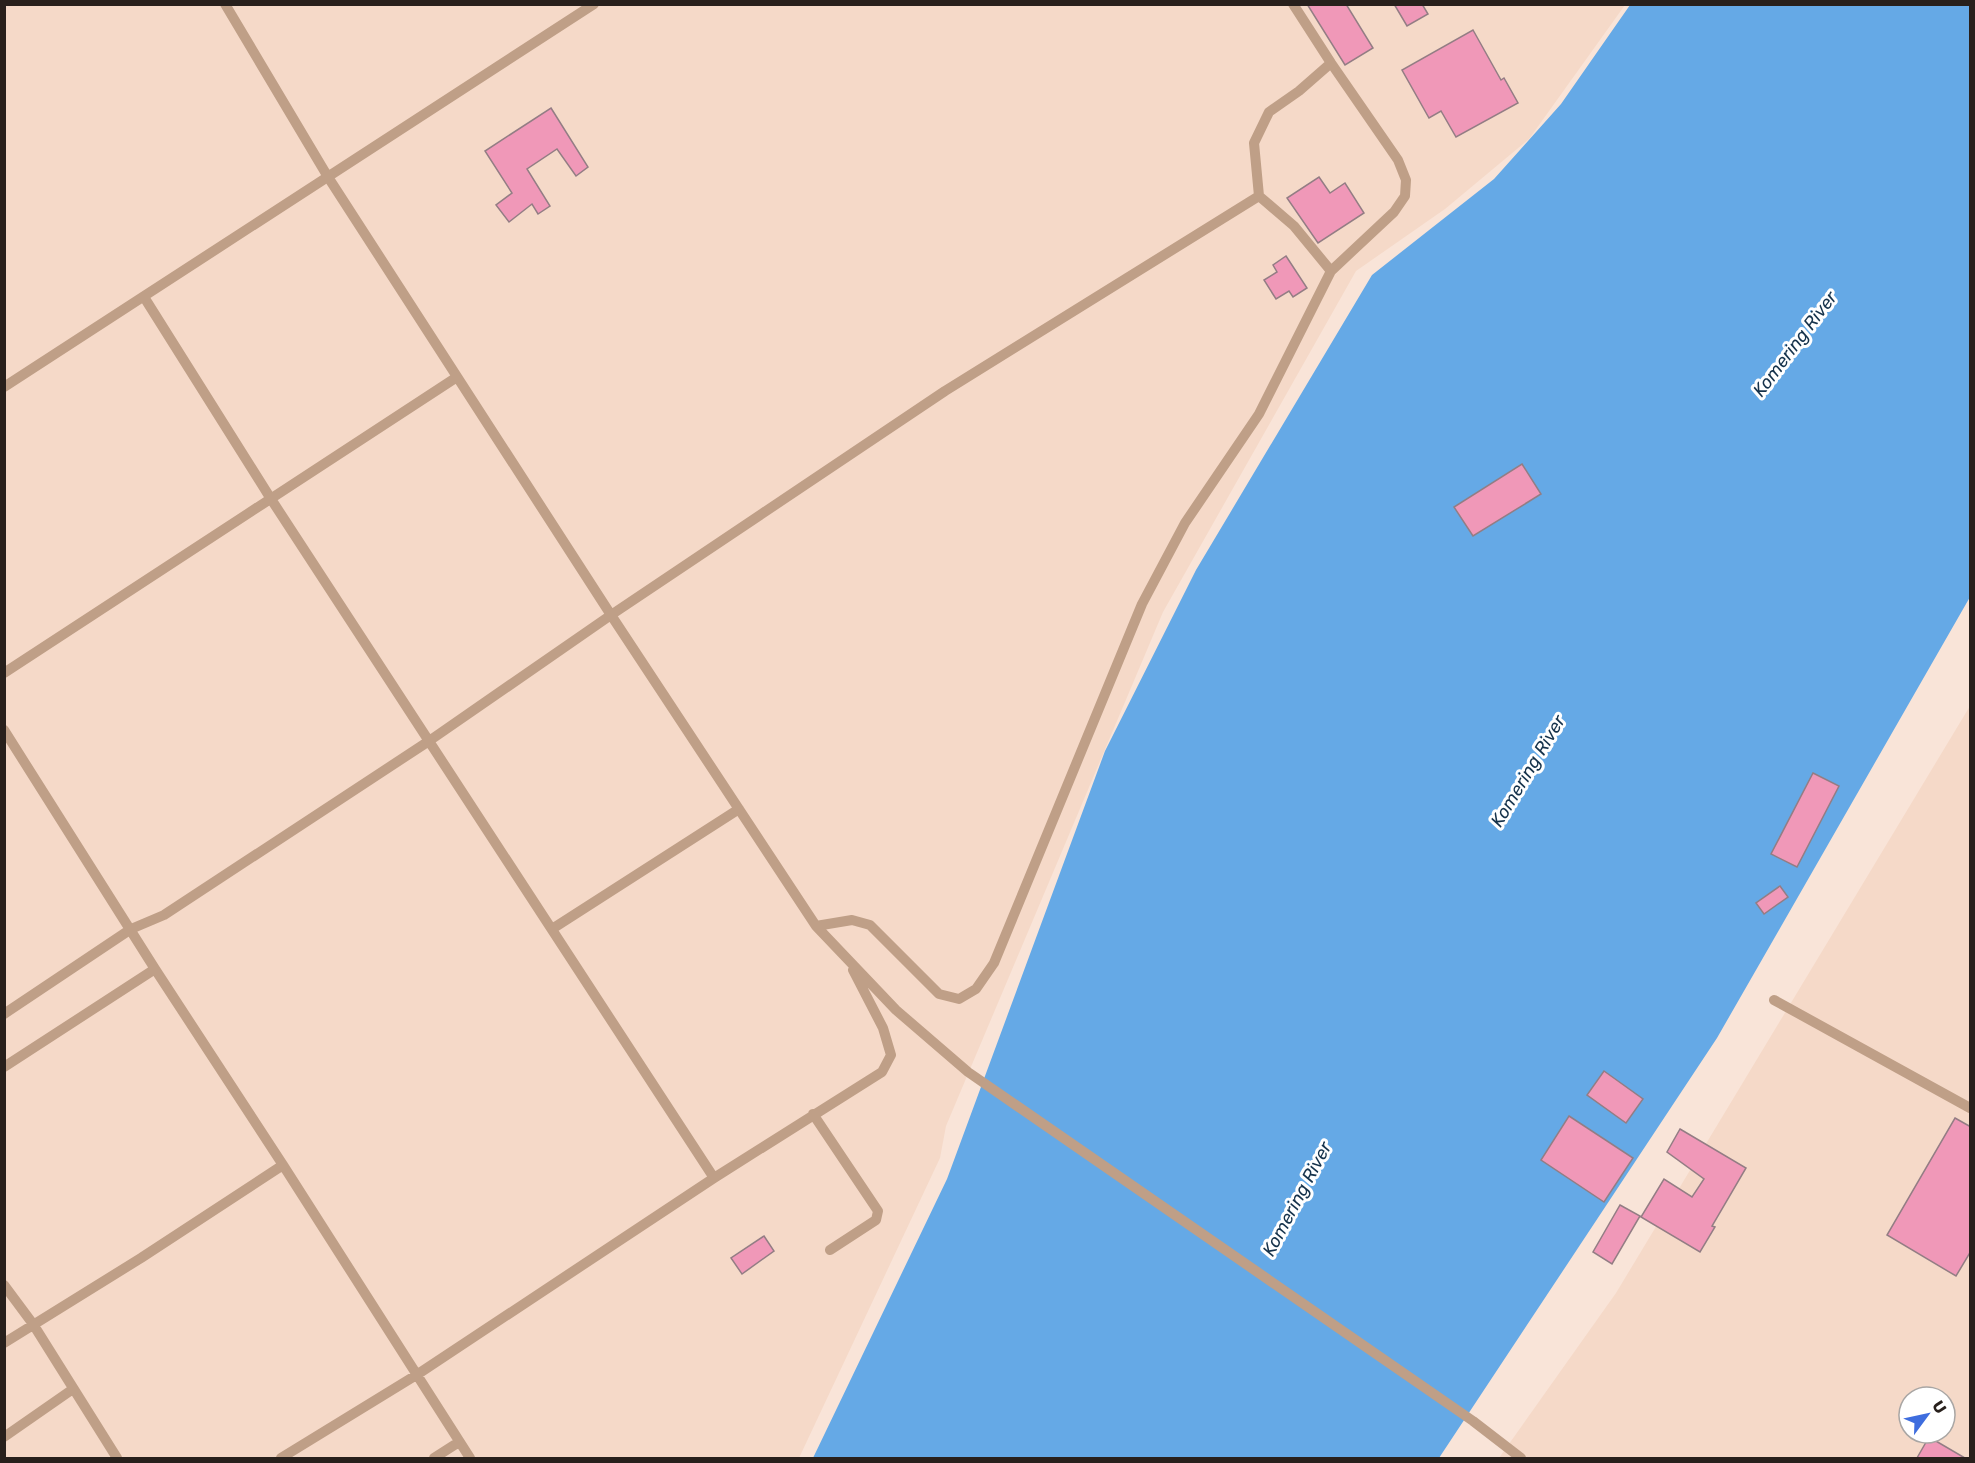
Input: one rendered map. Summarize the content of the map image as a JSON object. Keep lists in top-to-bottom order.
{
  "water": ["Komering River"],
  "north": "top right"
}
